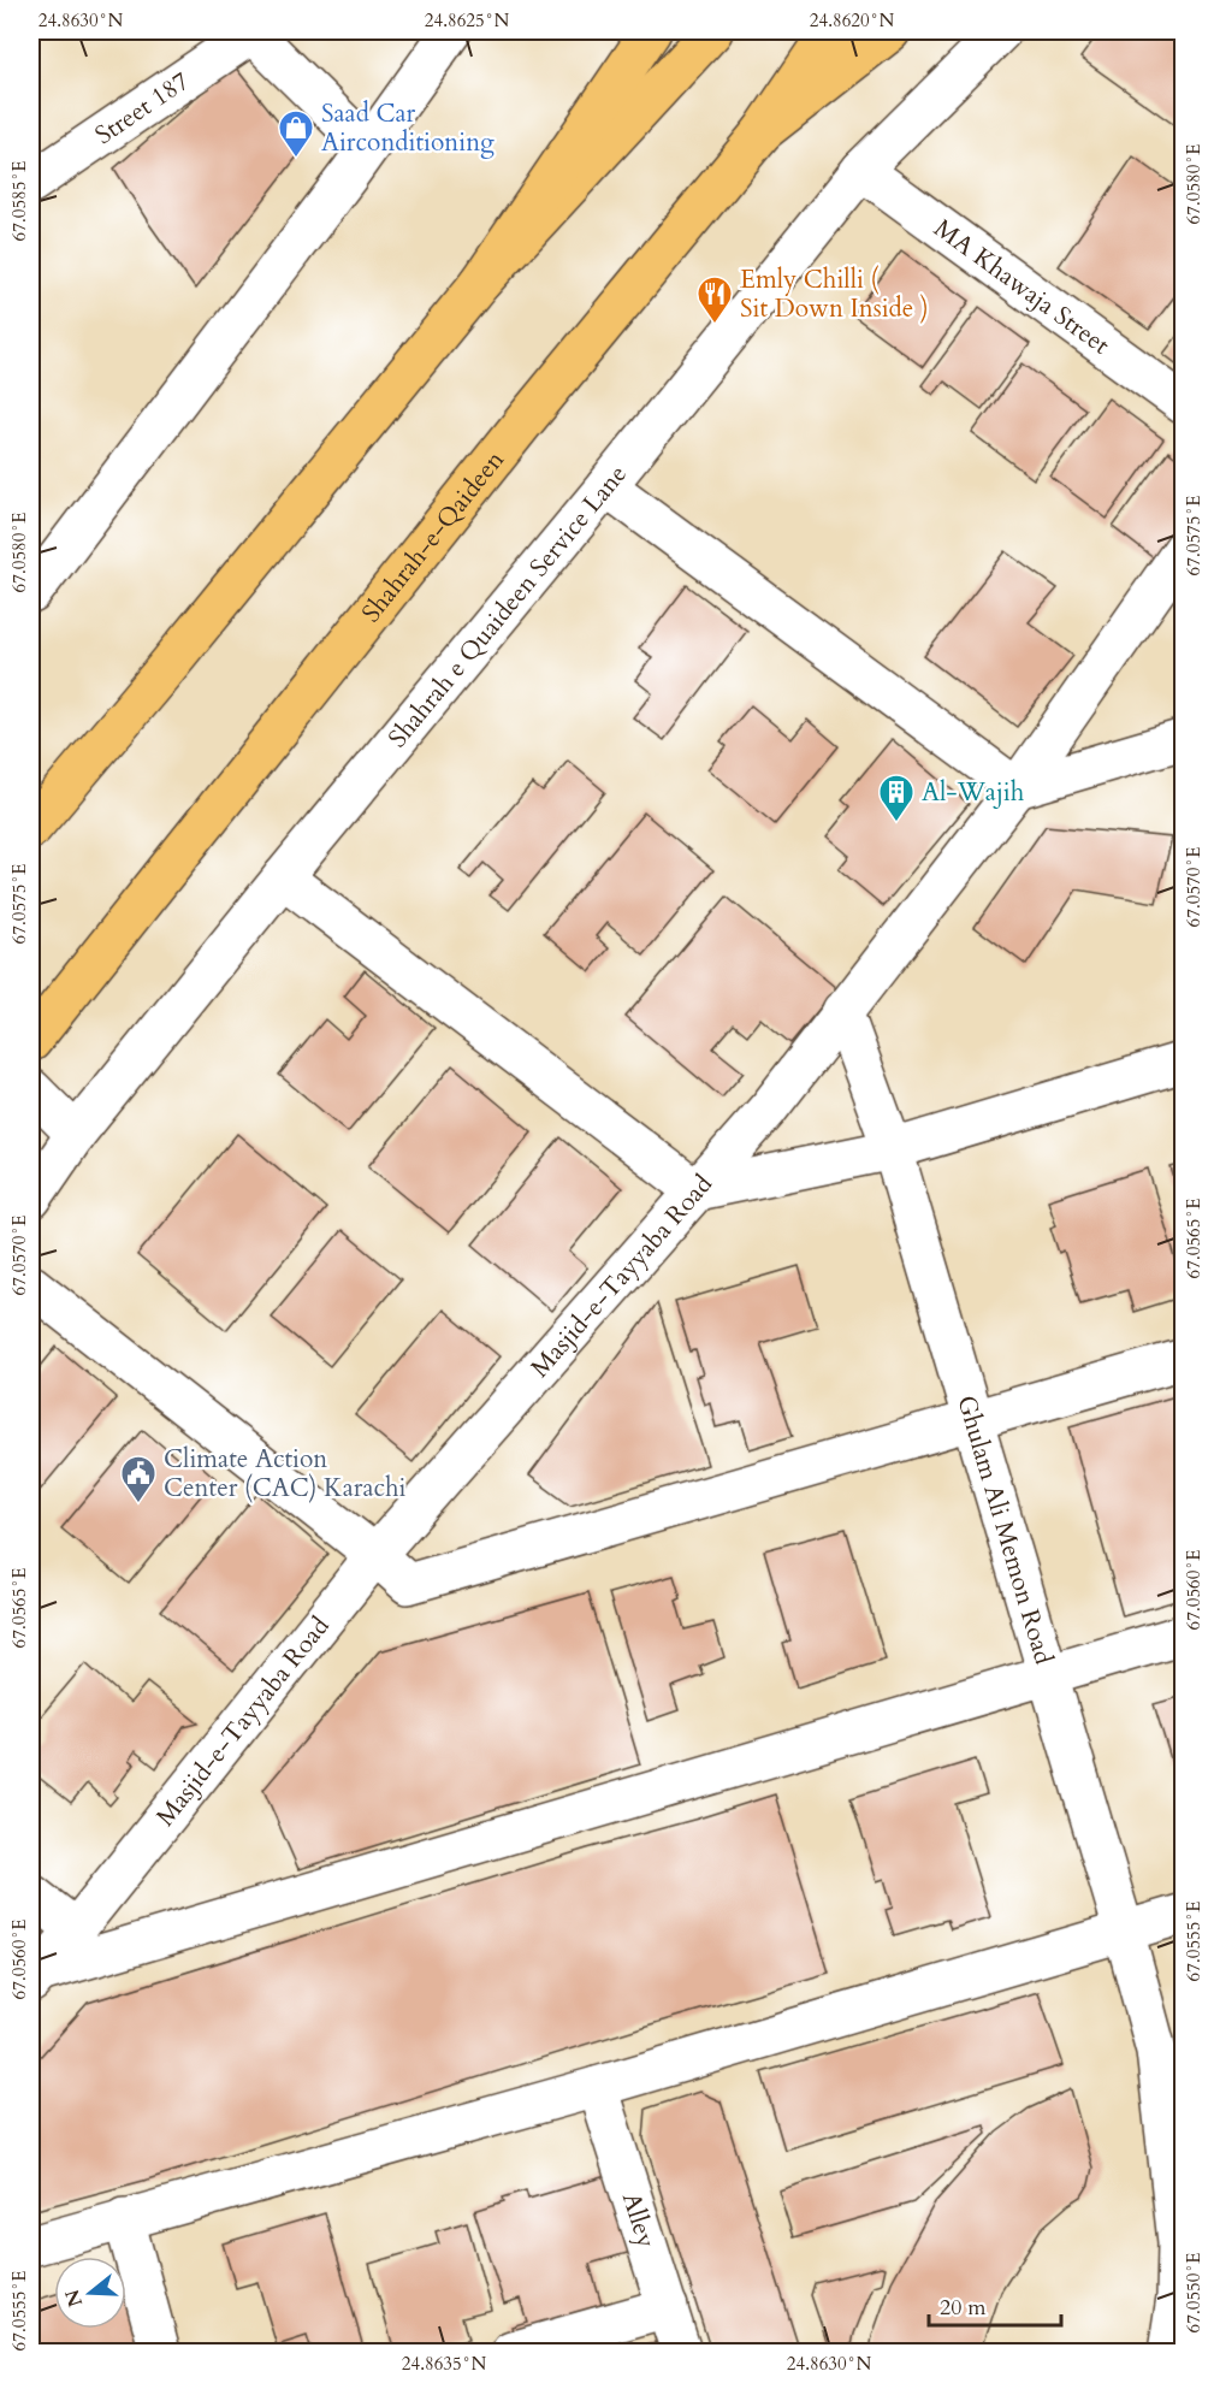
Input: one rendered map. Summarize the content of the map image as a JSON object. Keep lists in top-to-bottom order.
{
  "streets": {
    "main road": ["Shahrah-e-Qaideen"],
    "street": [
      "Street 187",
      "MA Khawaja Street",
      "Shahrah e Quaideen Service Lane",
      "Masjid-e-Tayyaba Road",
      "Ghulam Ali Memon Road",
      "Alley"
    ]
  },
  "crossings": [
    ["MA Khawaja Street", "Shahrah e Quaideen Service Lane"],
    ["Masjid-e-Tayyaba Road", "Ghulam Ali Memon Road"]
  ],
  "places": {
    "shop": ["Saad Car Airconditioning"],
    "restaurant": ["Emly Chilli ( Sit Down Inside )"],
    "building": ["Al-Wajih"],
    "public building": ["Climate Action Center (CAC) Karachi"]
  },
  "scale_bar": "20 m",
  "north": "left",
  "coordinates": [
    "24.8630°N",
    "24.8625°N",
    "24.8620°N",
    "67.0580°E",
    "67.0585°E",
    "67.0575°E",
    "67.0570°E",
    "67.0565°E",
    "67.0560°E",
    "67.0555°E",
    "67.0550°E",
    "24.8635°N"
  ]
}
